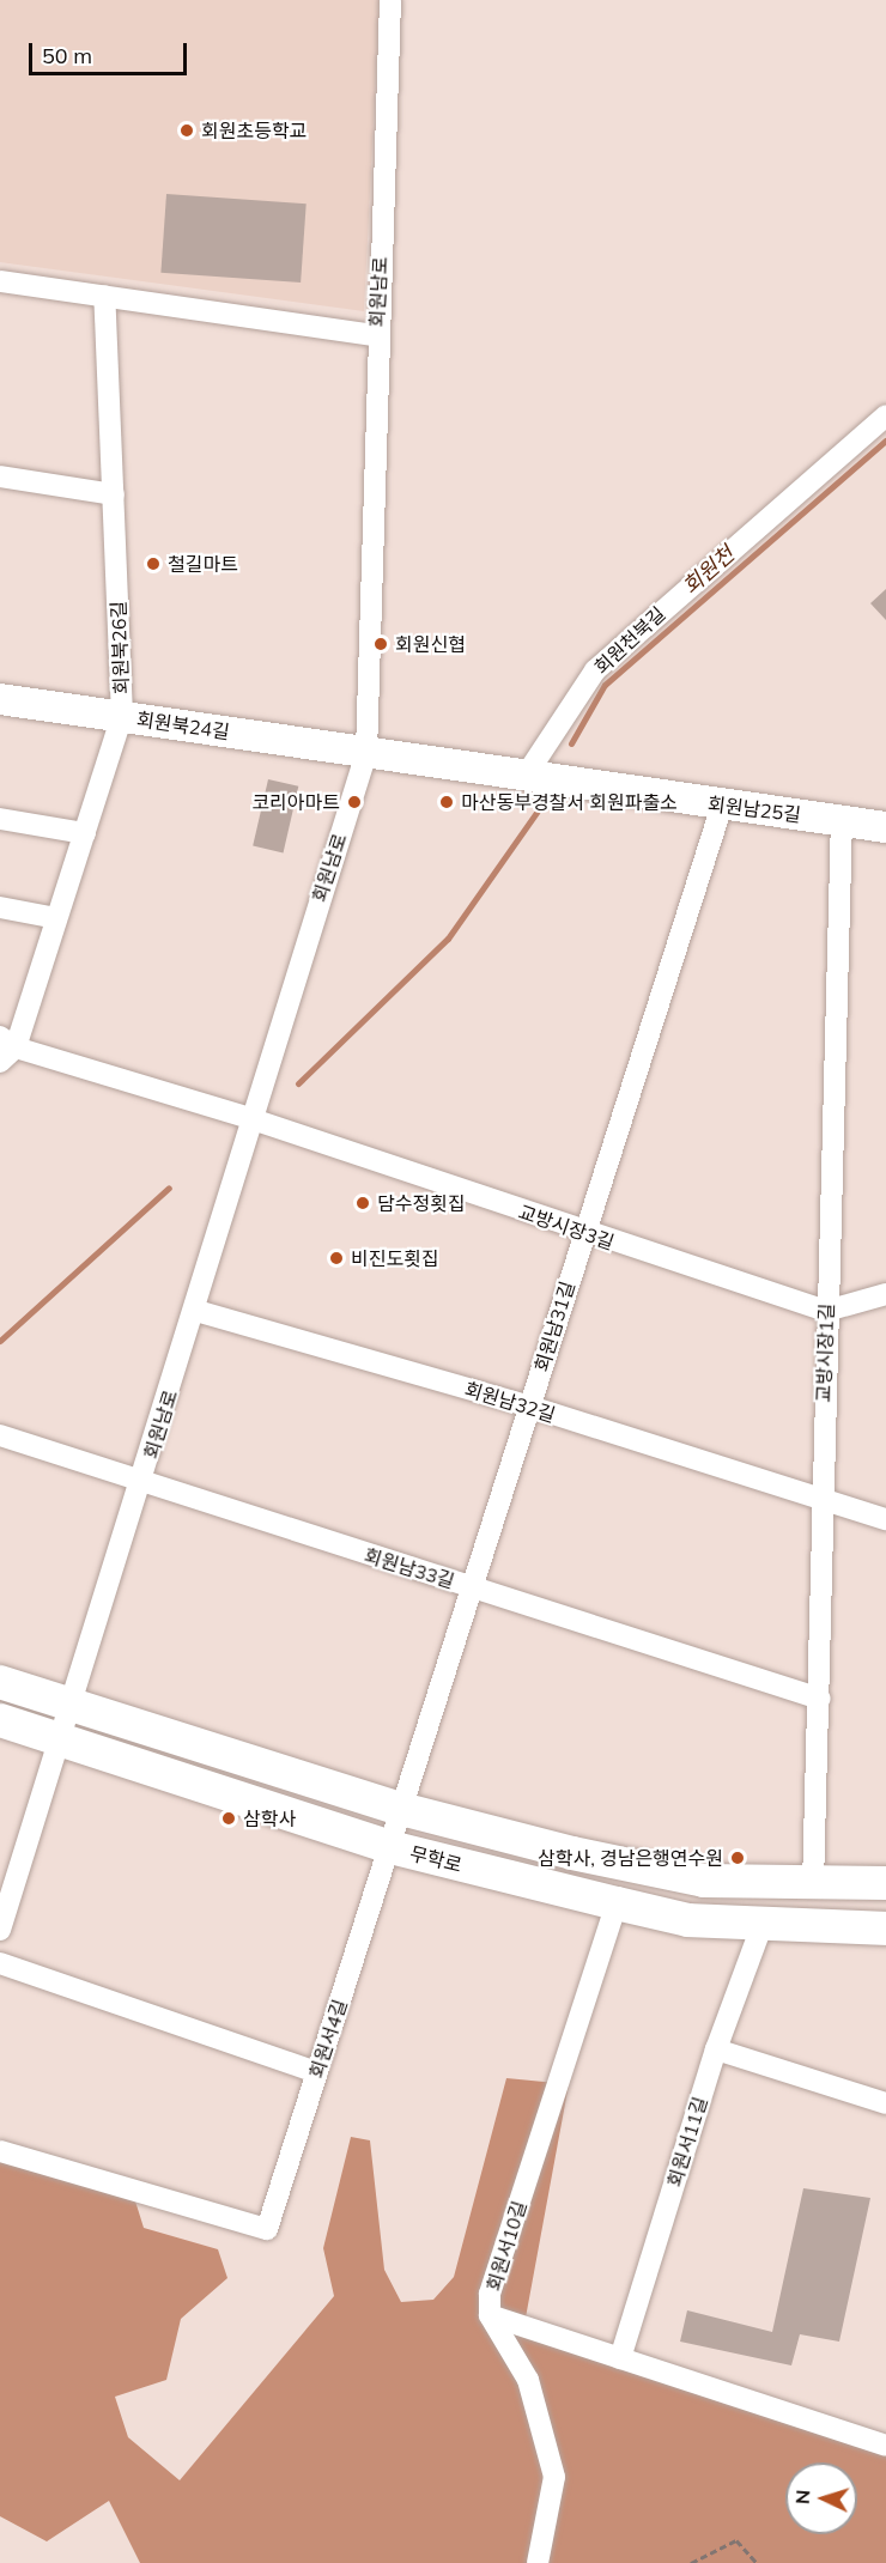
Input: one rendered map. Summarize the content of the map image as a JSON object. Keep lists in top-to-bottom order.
{
  "streets": {
    "main road": ["회원북24길", "회원남25길", "무학로"],
    "street": [
      "회원남로",
      "회원천북길",
      "회원북26길",
      "교방시장3길",
      "회원남31길",
      "교방시장1길",
      "회원남32길",
      "회원남33길",
      "회원서4길",
      "회원서11길",
      "회원서10길"
    ]
  },
  "crossings": [
    ["회원남로", "회원북24길"],
    ["회원남로", "회원남25길"],
    ["회원남로", "교방시장3길"],
    ["회원남로", "회원남32길"],
    ["회원남로", "회원남33길"],
    ["회원남로", "무학로"],
    ["회원천북길", "회원남25길"],
    ["회원북26길", "회원북24길"],
    ["회원북26길", "교방시장3길"],
    ["회원북24길", "회원남25길"],
    ["회원남25길", "회원남31길"],
    ["회원남25길", "교방시장1길"],
    ["교방시장3길", "회원남31길"],
    ["교방시장3길", "교방시장1길"],
    ["회원남31길", "회원남32길"],
    ["회원남31길", "회원남33길"],
    ["회원남31길", "무학로"],
    ["회원남31길", "회원서4길"],
    ["교방시장1길", "회원남32길"],
    ["교방시장1길", "회원남33길"],
    ["교방시장1길", "무학로"],
    ["무학로", "회원서4길"],
    ["무학로", "회원서11길"],
    ["무학로", "회원서10길"],
    ["회원서11길", "회원서10길"]
  ],
  "water": ["회원천"],
  "places": [
    "회원초등학교",
    "철길마트",
    "회원신협",
    "코리아마트",
    "마산동부경찰서 회원파출소",
    "담수정횟집",
    "비진도횟집",
    "삼학사",
    "삼학사, 경남은행연수원"
  ],
  "scale_bar": "50 m",
  "north": "left"
}
